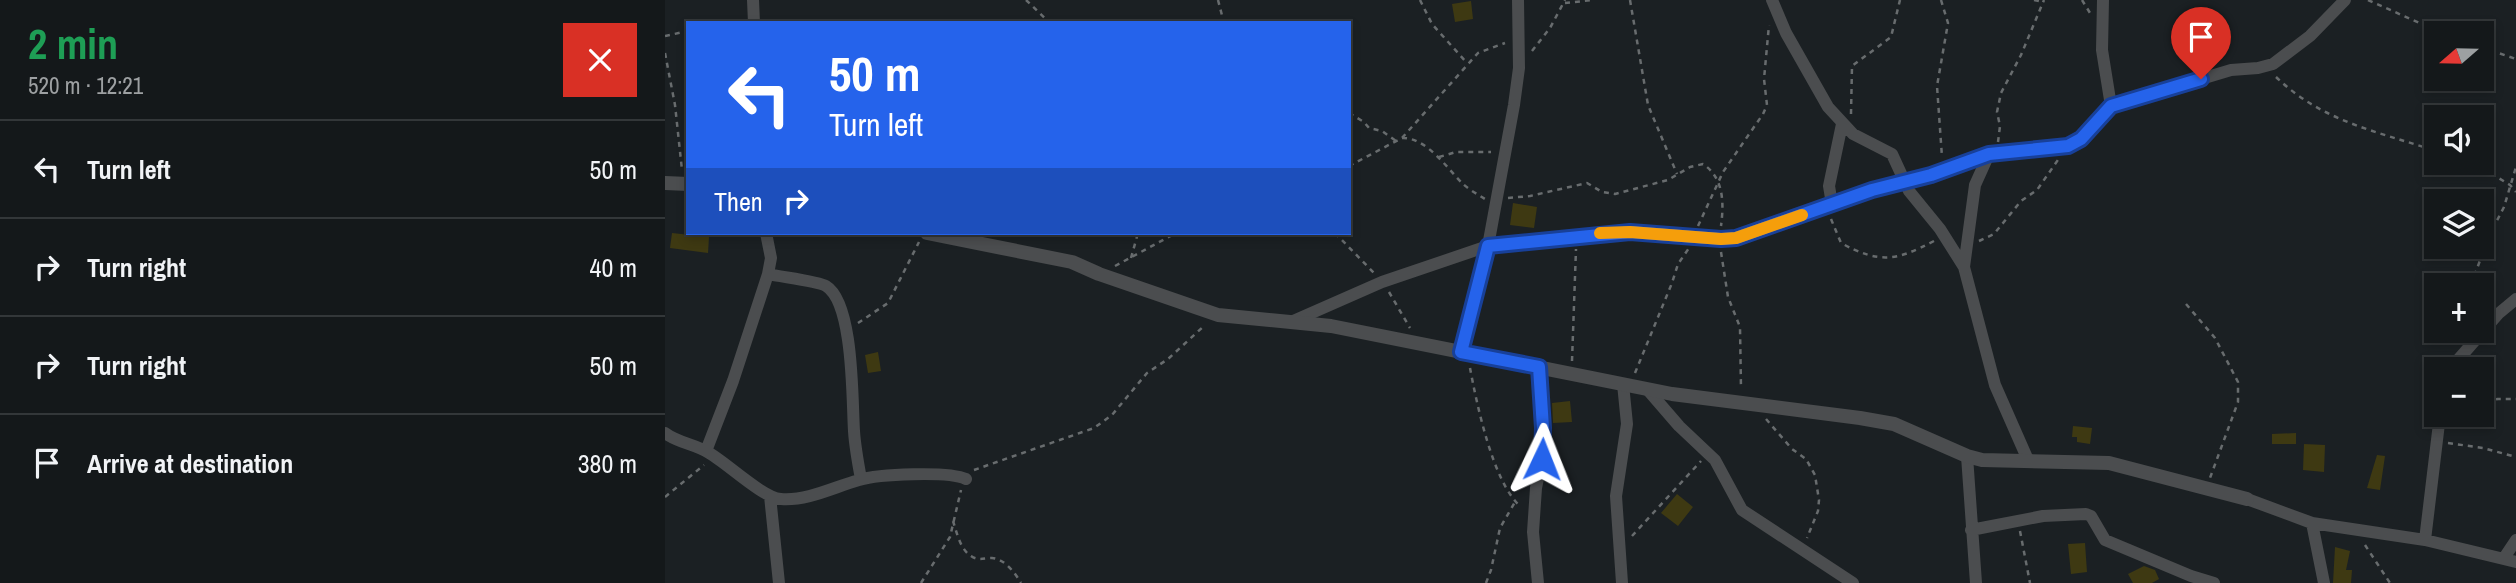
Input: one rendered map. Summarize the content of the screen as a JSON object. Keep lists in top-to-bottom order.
{
  "north": "left",
  "page": {
    "heading": ["2 min", "520 m · 12:21"],
    "map_buttons": ["+", "−"],
    "turn": ["50 m", "Turn left"],
    "list": [
      {
        "name": "Turn left",
        "value": "50 m"
      },
      {
        "name": "Turn right",
        "value": "40 m"
      },
      {
        "name": "Turn right",
        "value": "50 m"
      },
      {
        "name": "Arrive at destination",
        "value": "380 m"
      }
    ],
    "then": "Then"
  }
}
